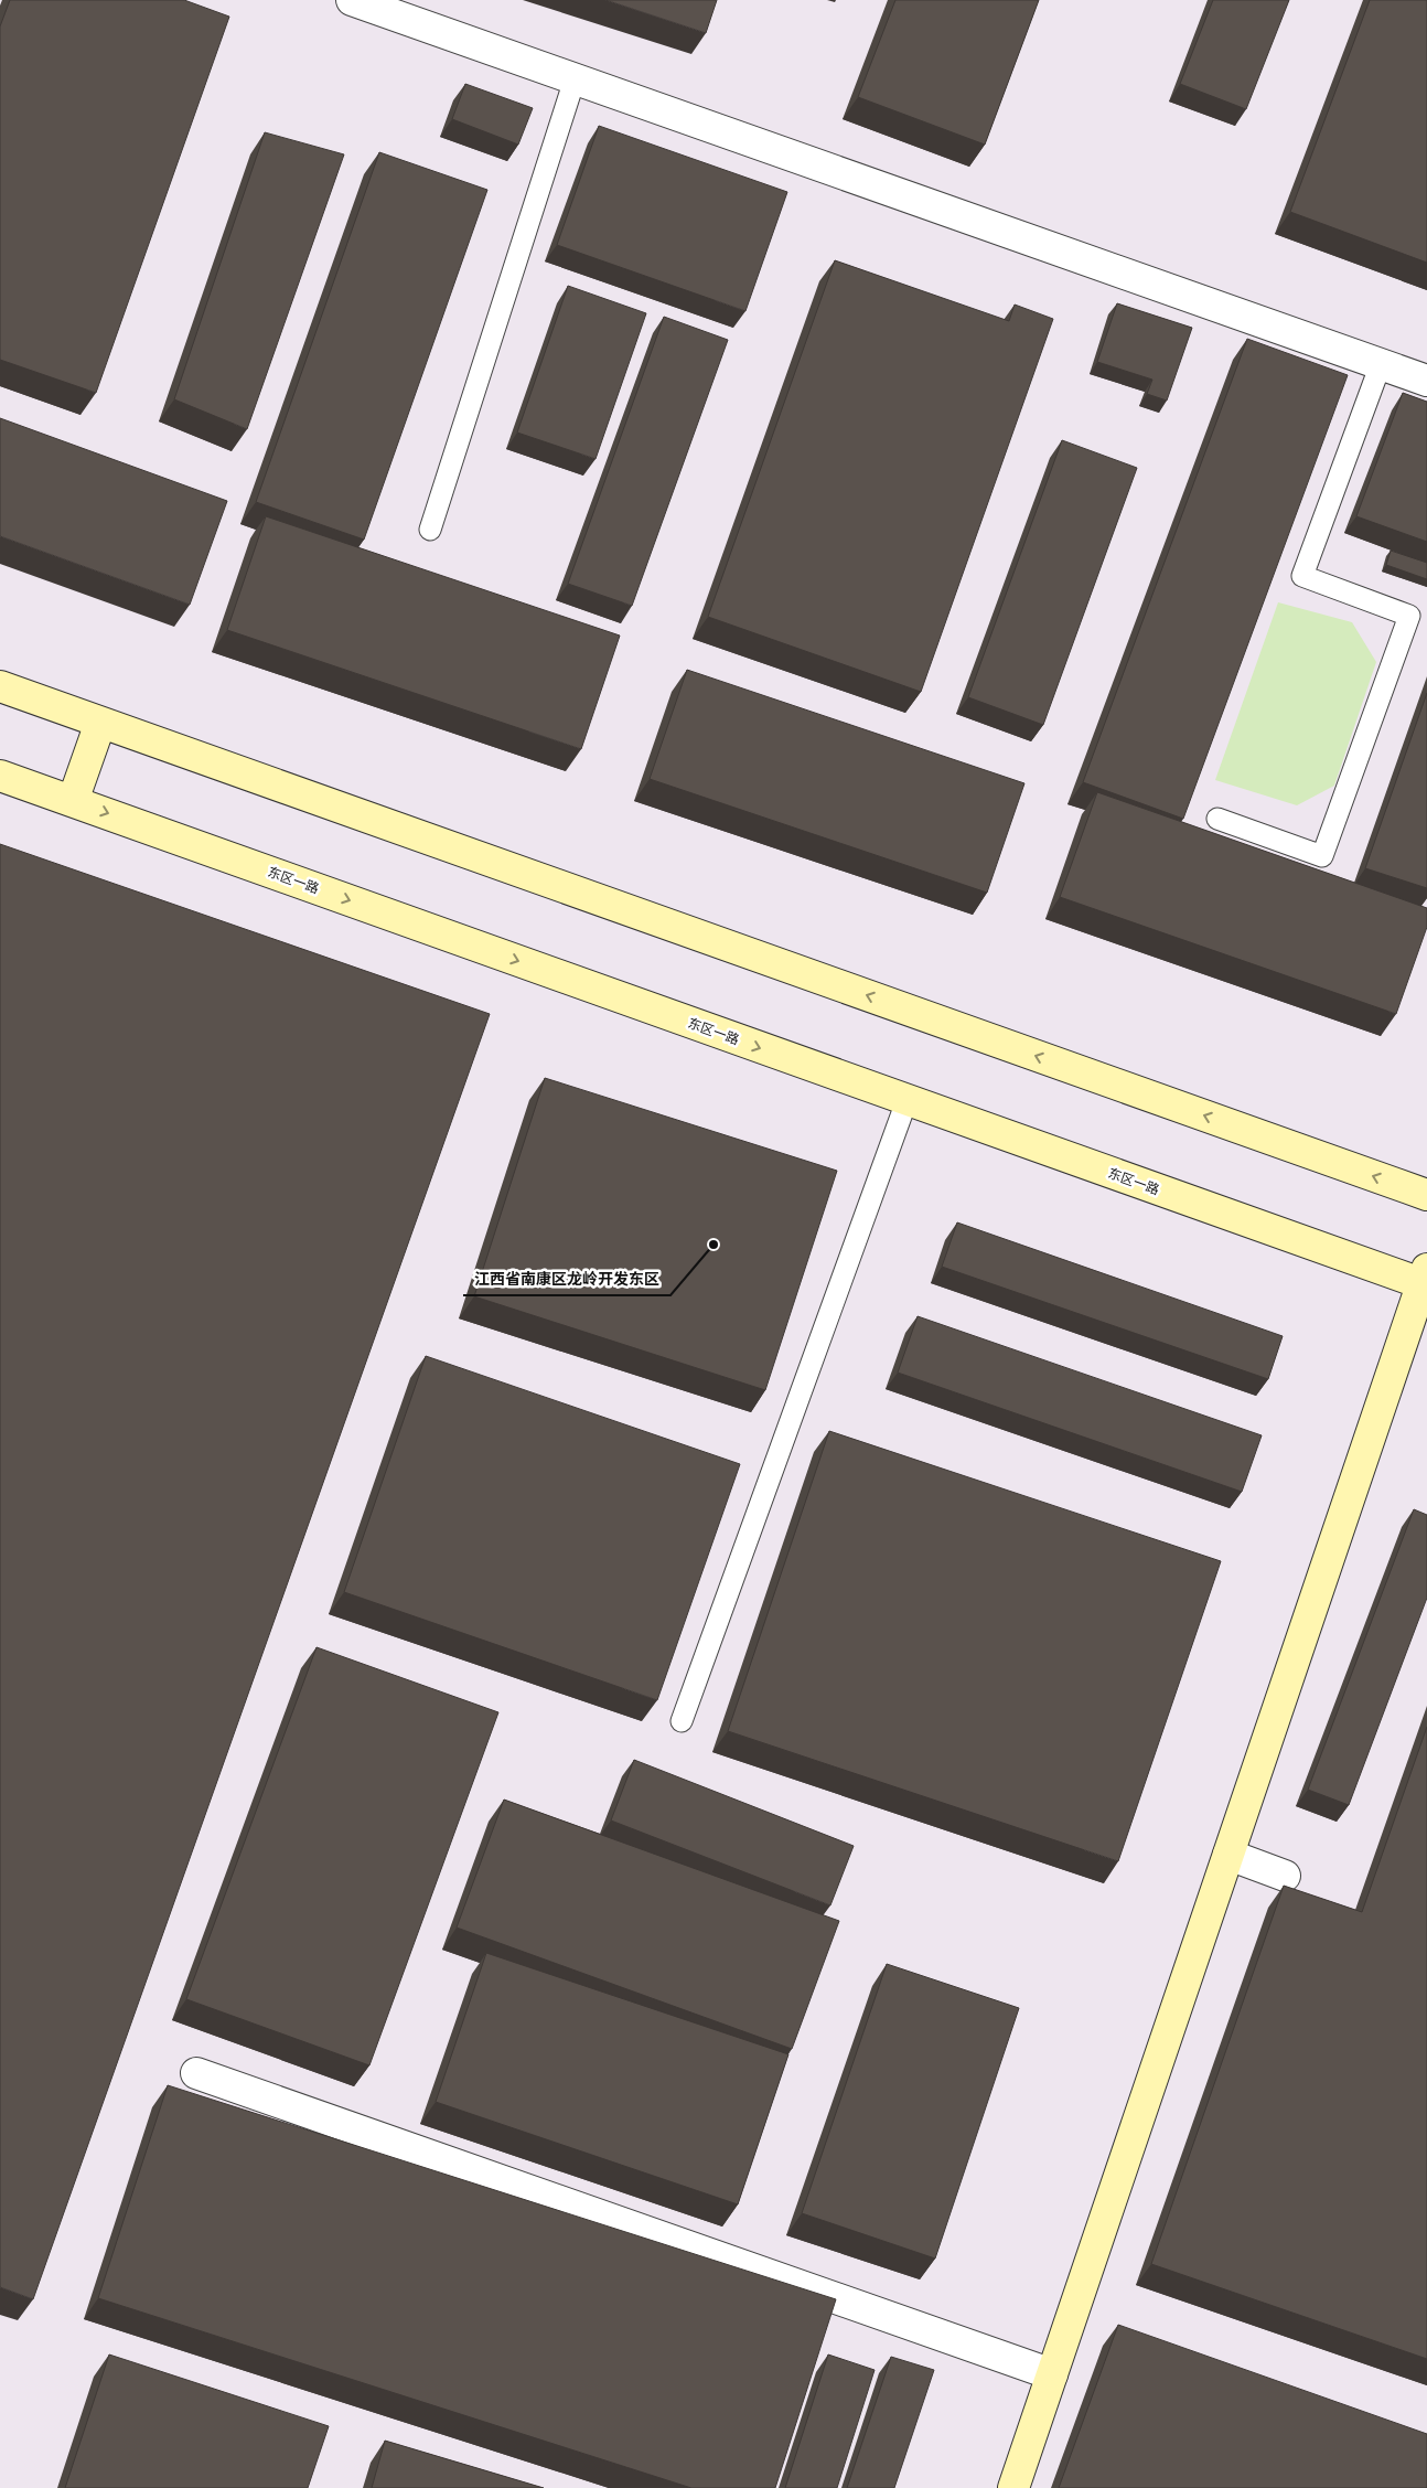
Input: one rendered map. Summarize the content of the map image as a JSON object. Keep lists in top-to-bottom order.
{
  "streets": {
    "main road": ["东区一路"]
  },
  "places": ["江西省南康区龙岭开发东区"]
}
